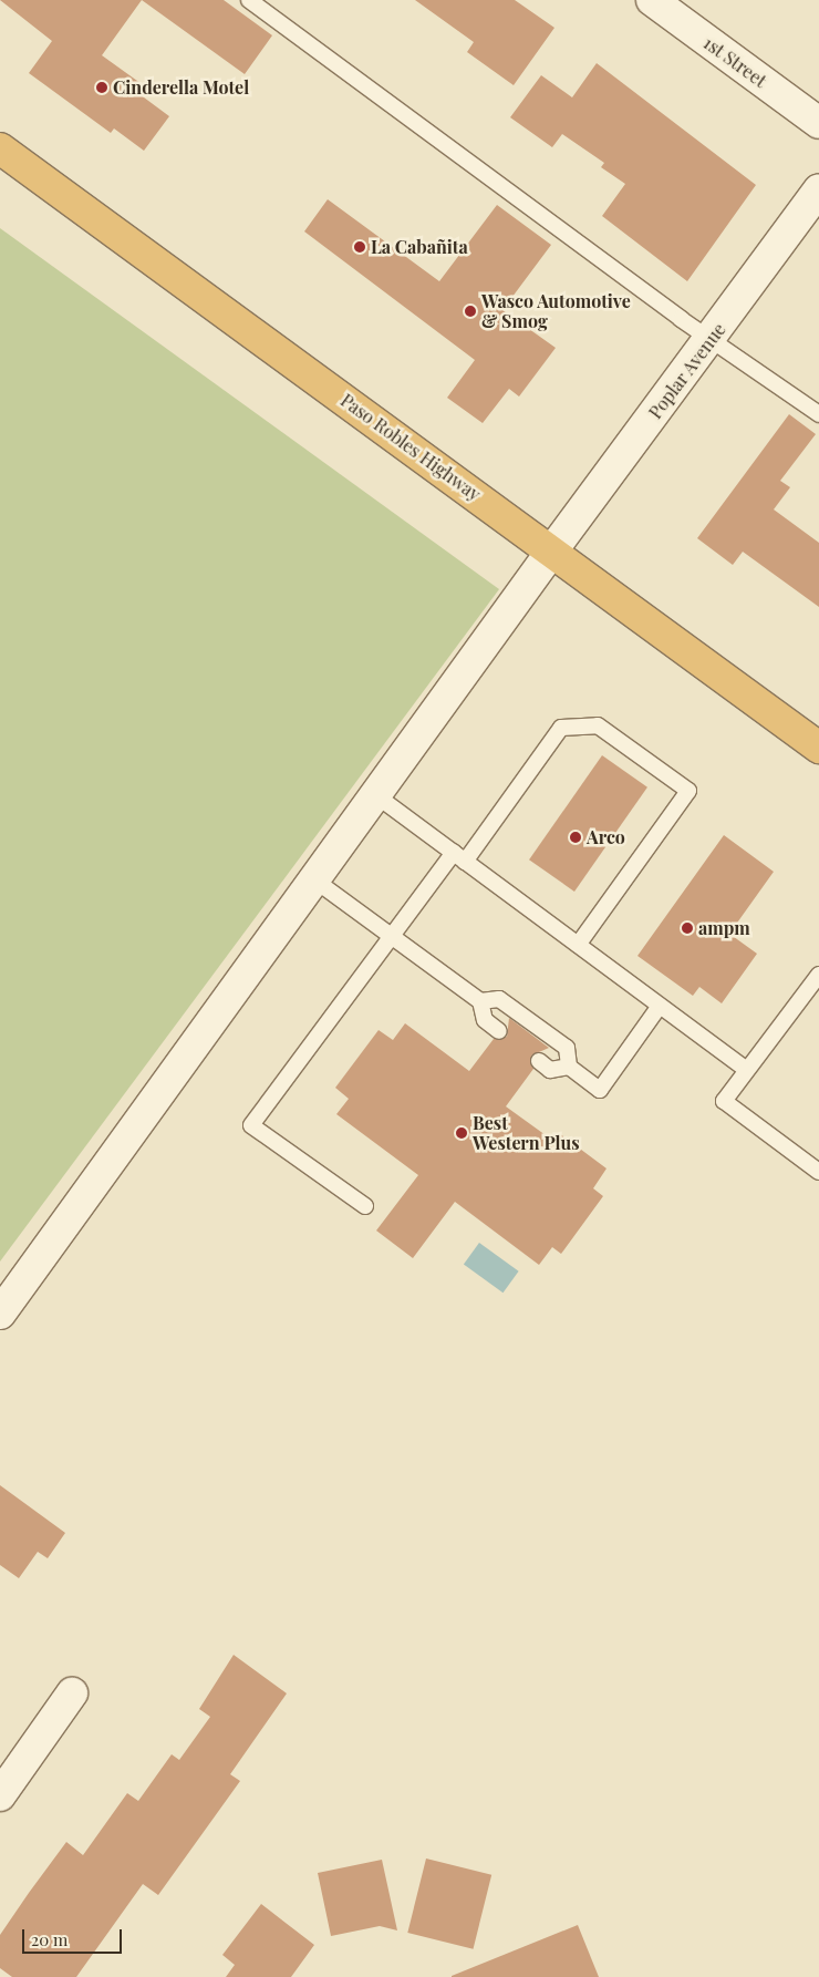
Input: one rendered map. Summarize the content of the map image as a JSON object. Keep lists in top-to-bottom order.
{
  "streets": {
    "highway": ["Paso Robles Highway"],
    "street": ["1st Street", "Poplar Avenue"]
  },
  "crossings": [
    ["Poplar Avenue", "Paso Robles Highway"]
  ],
  "places": [
    "Cinderella Motel",
    "La Cabañita",
    "Wasco Automotive & Smog",
    "Arco",
    "ampm",
    "Best Western Plus"
  ],
  "scale_bar": "20 m"
}
